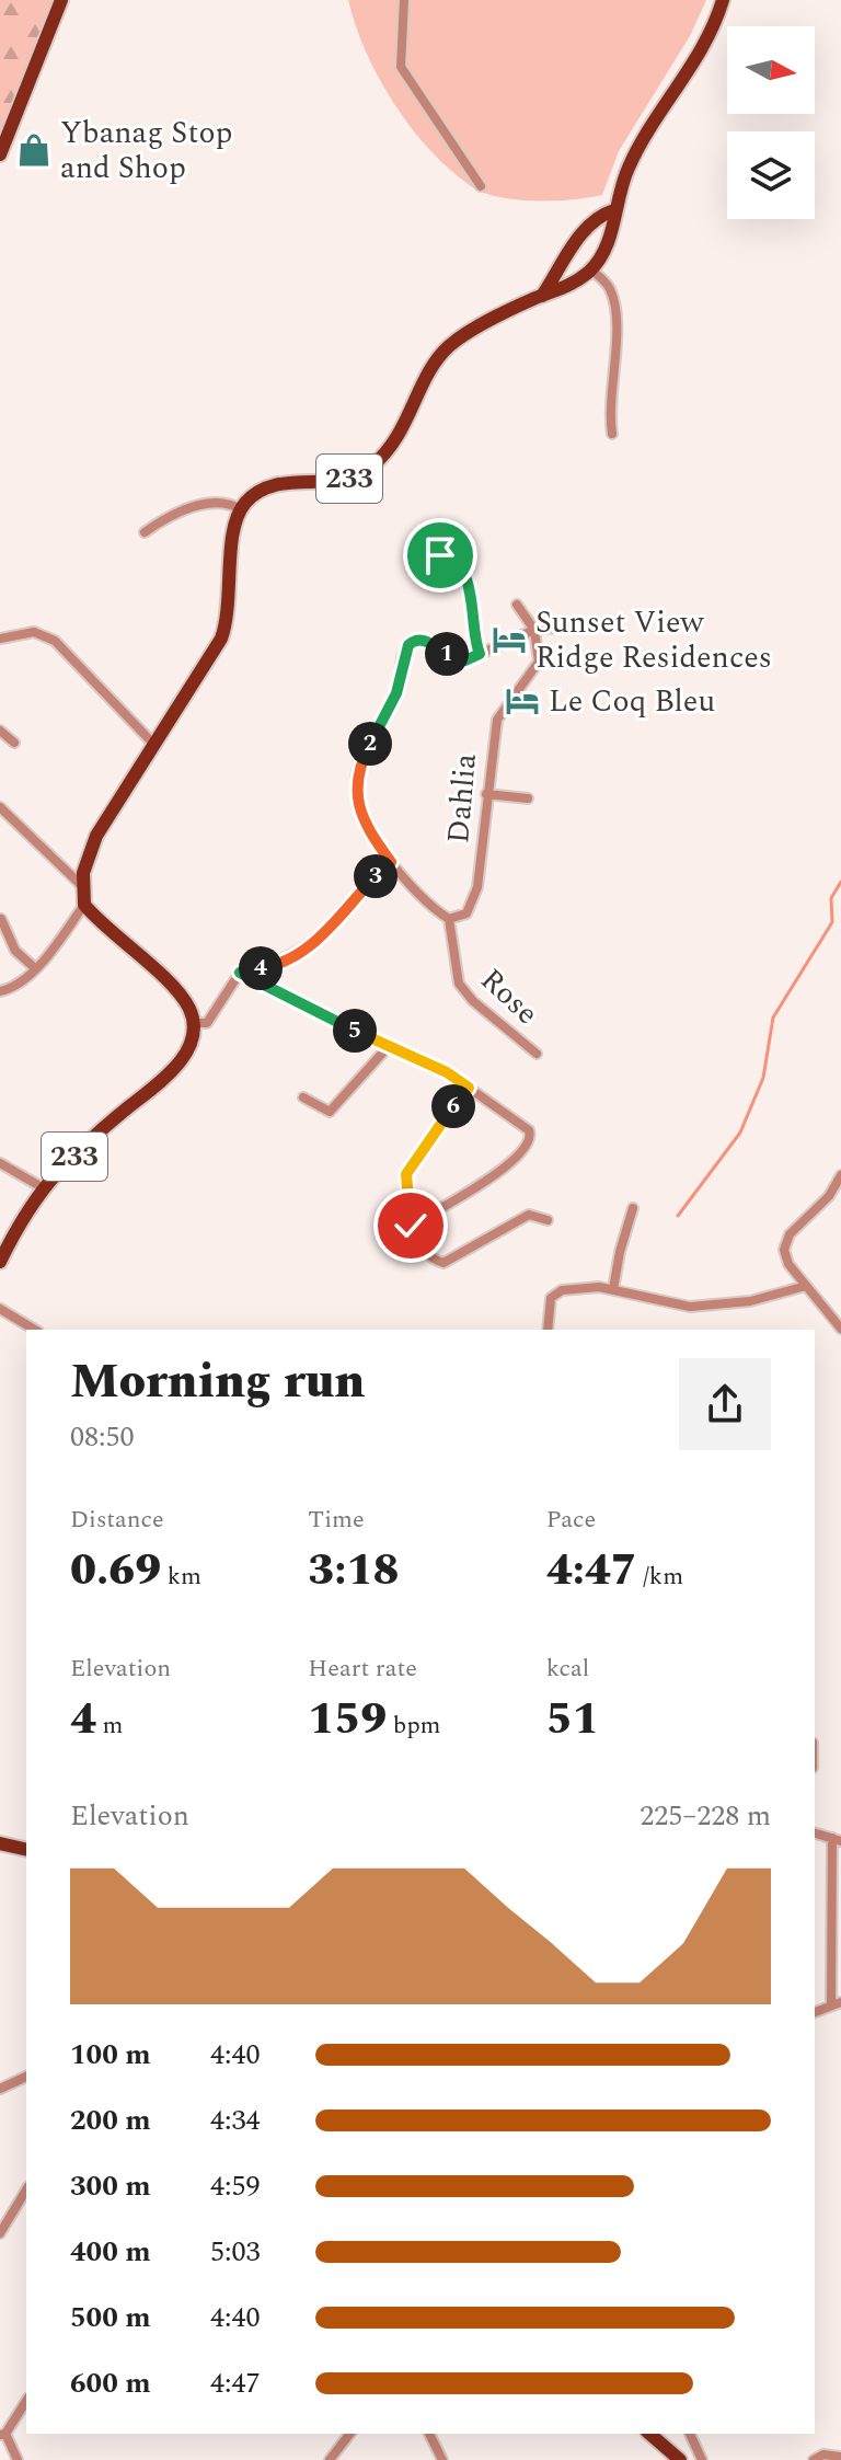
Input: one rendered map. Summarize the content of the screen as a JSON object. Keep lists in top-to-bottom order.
{
  "streets": {
    "main road": ["233"],
    "street": ["Dahlia", "Rose"]
  },
  "crossings": [
    ["Dahlia", "Rose"]
  ],
  "places": {
    "shop": ["Ybanag Stop and Shop"],
    "hotel": ["Sunset View Ridge Residences", "Le Coq Bleu"]
  },
  "north": "right",
  "page": {
    "pins": [
      "1",
      "2",
      "3",
      "4",
      "5",
      "6"
    ],
    "heading": ["Morning run", "08:50"],
    "stats": [
      ["Distance", "0.69 km"],
      ["Time", "3:18"],
      ["Pace", "4:47 /km"],
      ["Elevation", "4 m"],
      ["Heart rate", "159 bpm"],
      ["kcal", "51"]
    ],
    "chart": ["Elevation", "225–228 m"],
    "list": [
      {
        "name": "100 m",
        "note": "4:40"
      },
      {
        "name": "200 m",
        "note": "4:34"
      },
      {
        "name": "300 m",
        "note": "4:59"
      },
      {
        "name": "400 m",
        "note": "5:03"
      },
      {
        "name": "500 m",
        "note": "4:40"
      },
      {
        "name": "600 m",
        "note": "4:47"
      }
    ]
  }
}
